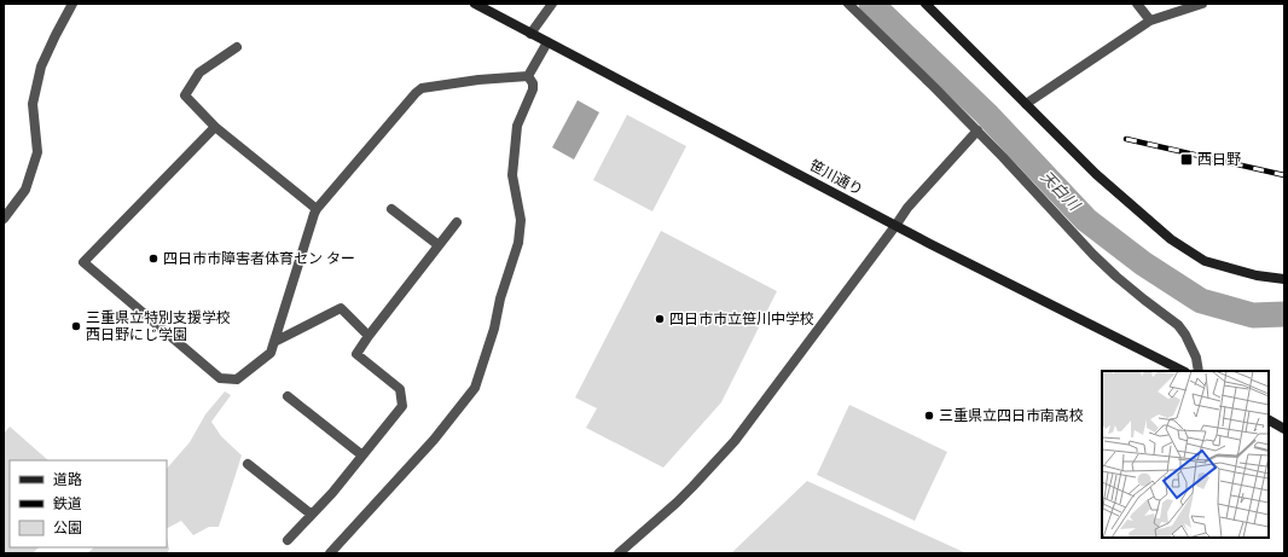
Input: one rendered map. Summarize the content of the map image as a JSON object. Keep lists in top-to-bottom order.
{
  "streets": {
    "street": ["笹川通り"]
  },
  "water": ["天白川"],
  "places": {
    "transit": ["西日野"],
    "other": [
      "四日市市障害者体育セン ター",
      "四日市市立笹川中学校",
      "三重県立特別支援学校 西日野にじ学園",
      "三重県立四日市南高校"
    ]
  },
  "legend": ["道路", "鉄道", "公園"]
}
